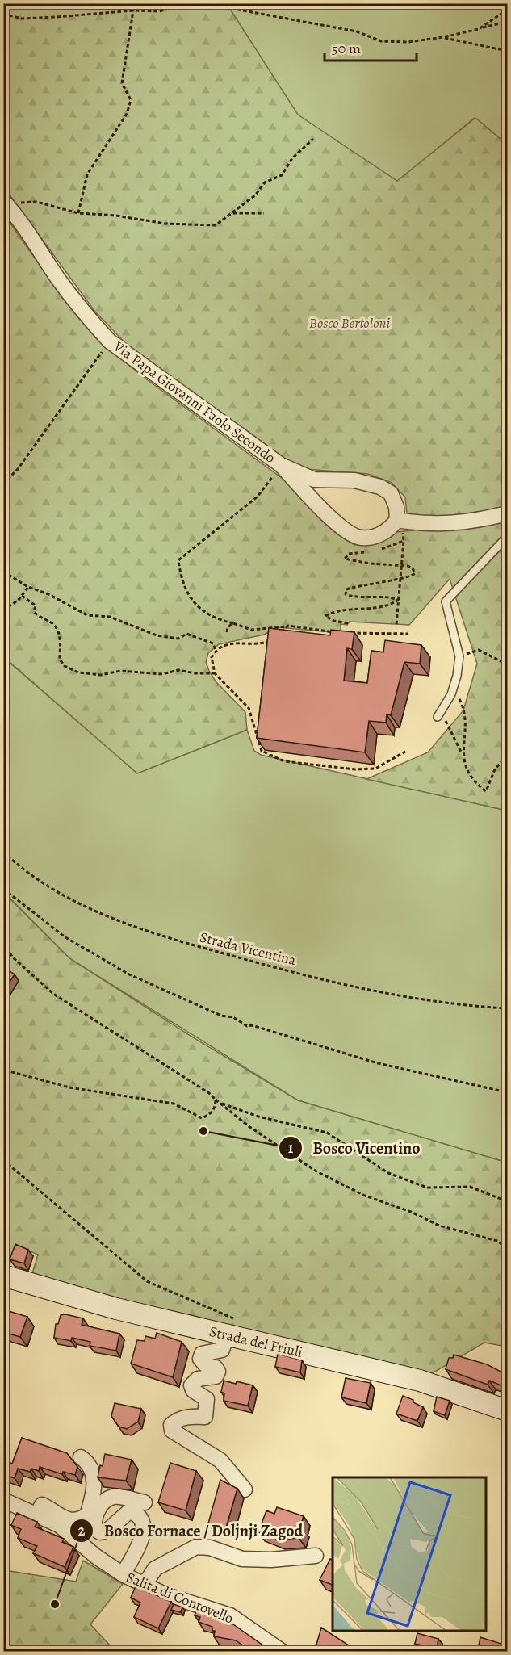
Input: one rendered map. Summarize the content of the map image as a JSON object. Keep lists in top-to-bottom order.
{
  "streets": {
    "main road": ["Strada del Friuli"],
    "street": ["Via Papa Giovanni Paolo Secondo", "Salita di Contovello"],
    "path": ["Strada Vicentina"]
  },
  "parks": ["Bosco Bertoloni"],
  "places": ["Bosco Vicentino", "Bosco Fornace / Doljnji Zagod"],
  "scale_bar": "50 m"
}
